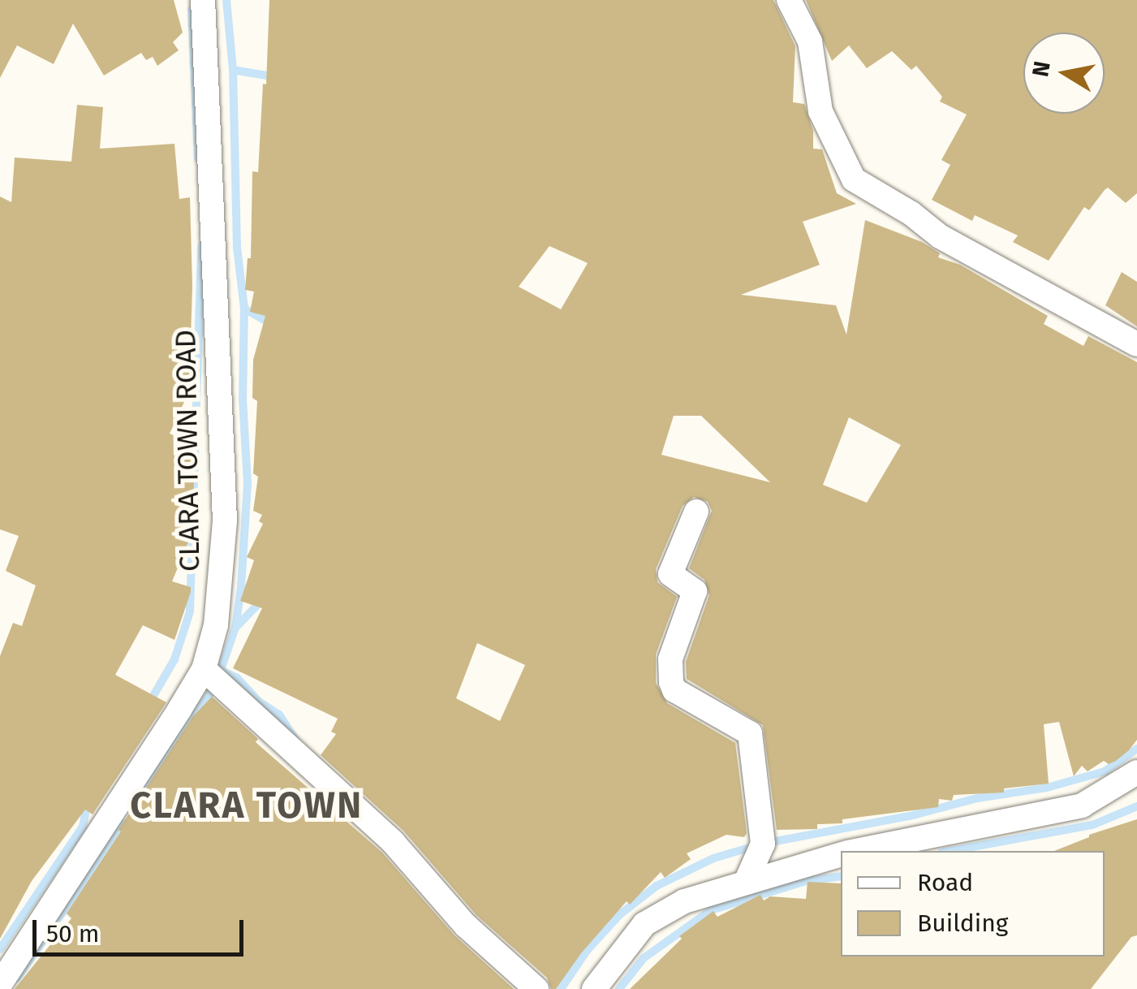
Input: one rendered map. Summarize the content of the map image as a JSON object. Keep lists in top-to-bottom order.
{
  "streets": {
    "street": ["CLARA TOWN ROAD"]
  },
  "districts": ["CLARA TOWN"],
  "legend": ["Road", "Building"],
  "scale_bar": "50 m",
  "north": "left"
}
